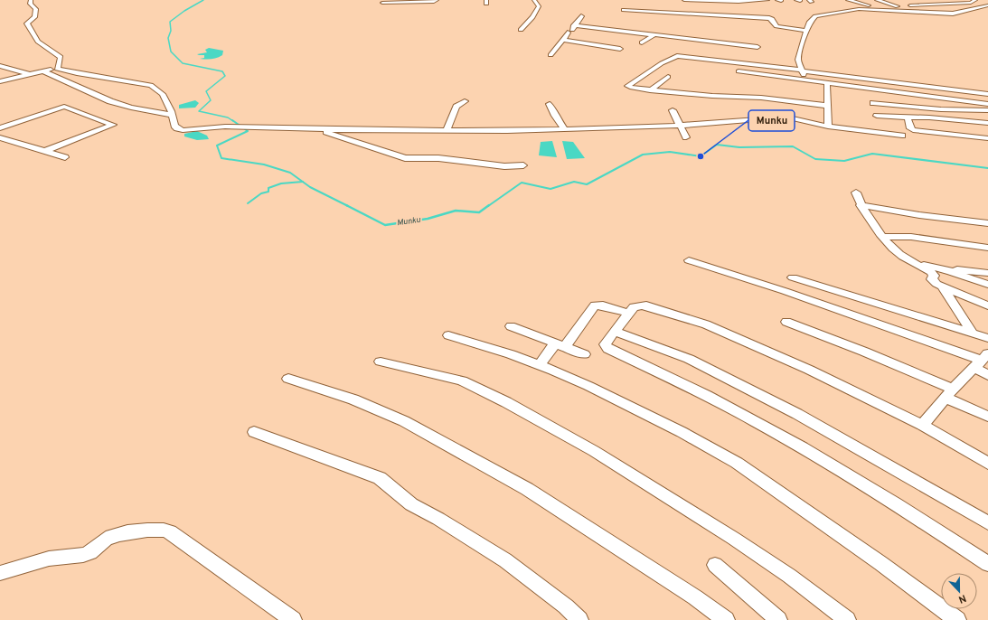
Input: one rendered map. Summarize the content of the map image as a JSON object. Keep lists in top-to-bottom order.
{
  "water": ["Munku"],
  "places": ["Munku"],
  "north": "bottom"
}
